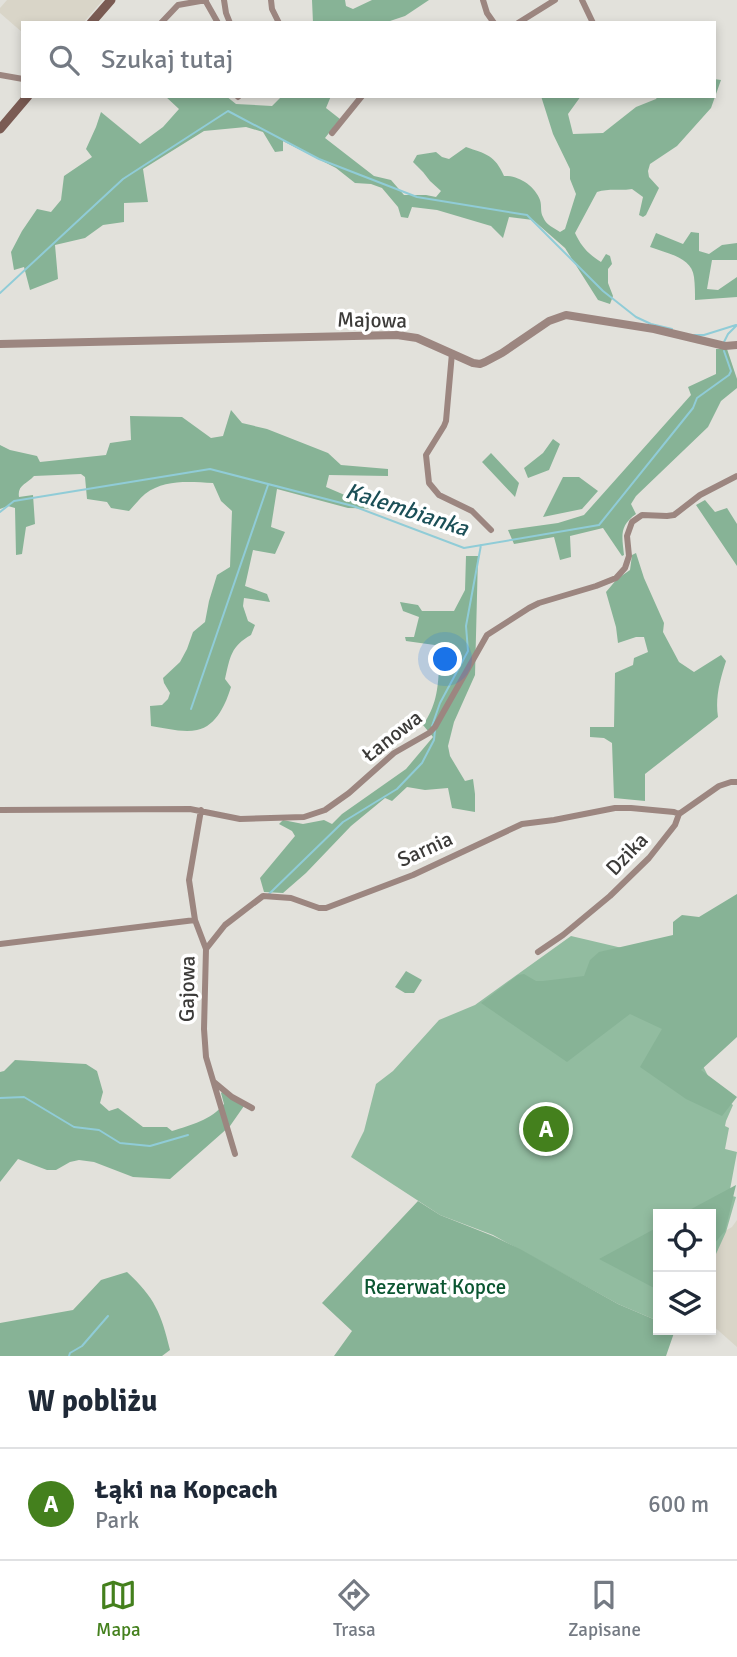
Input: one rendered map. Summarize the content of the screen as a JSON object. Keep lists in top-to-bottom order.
{
  "streets": {
    "street": [
      "Majowa",
      "Łanowa",
      "Sarnia",
      "Dzika",
      "Gajowa"
    ]
  },
  "crossings": [
    ["Łanowa", "Gajowa"],
    ["Sarnia", "Dzika"],
    ["Sarnia", "Gajowa"]
  ],
  "water": ["Kalembianka"],
  "parks": ["Rezerwat Kopce"],
  "page": {
    "search": "Szukaj tutaj",
    "pins": "A",
    "heading": "W pobliżu",
    "list": [
      {
        "mark": "A",
        "name": "Łąki na Kopcach",
        "note": "Park",
        "value": "600 m"
      }
    ],
    "nav": ["Mapa", "Trasa", "Zapisane"]
  }
}
